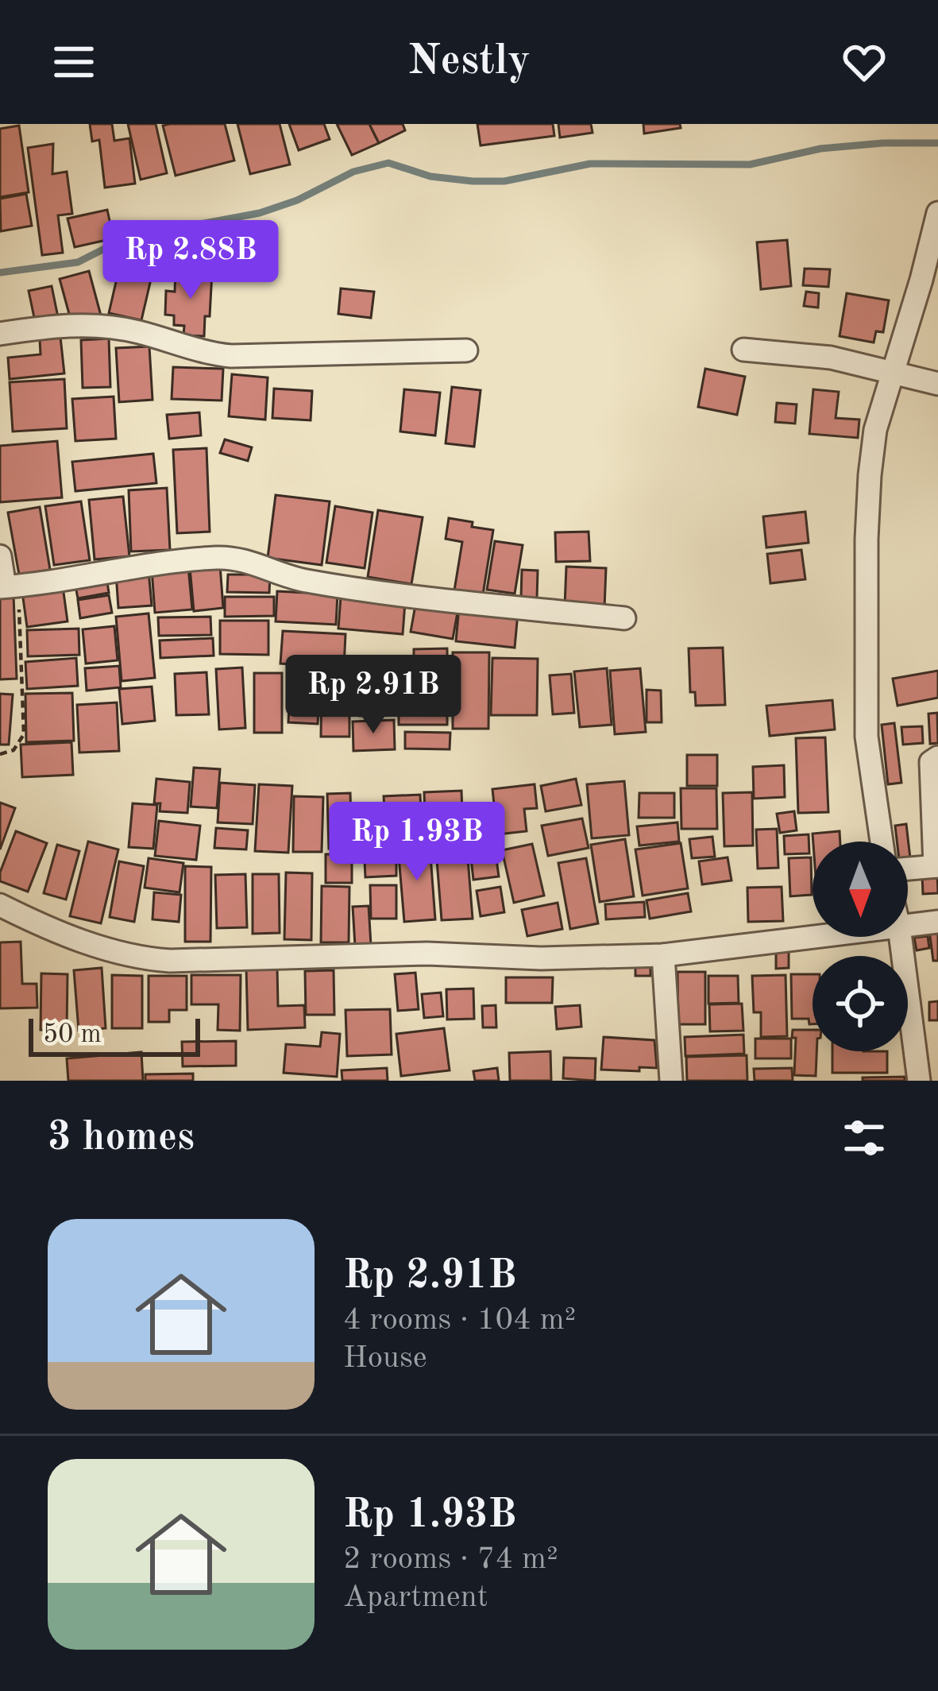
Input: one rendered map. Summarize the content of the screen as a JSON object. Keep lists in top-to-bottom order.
{
  "scale_bar": "50 m",
  "north": "bottom",
  "page": {
    "header": "Nestly",
    "price": ["Rp 2.88B", "Rp 2.91B", "Rp 1.93B"],
    "scale": "50 m",
    "heading": "3 homes",
    "list": [
      {
        "name": "Rp 2.91B",
        "note": "4 rooms · 104 m² · House"
      },
      {
        "name": "Rp 1.93B",
        "note": "2 rooms · 74 m² · Apartment"
      }
    ]
  }
}
